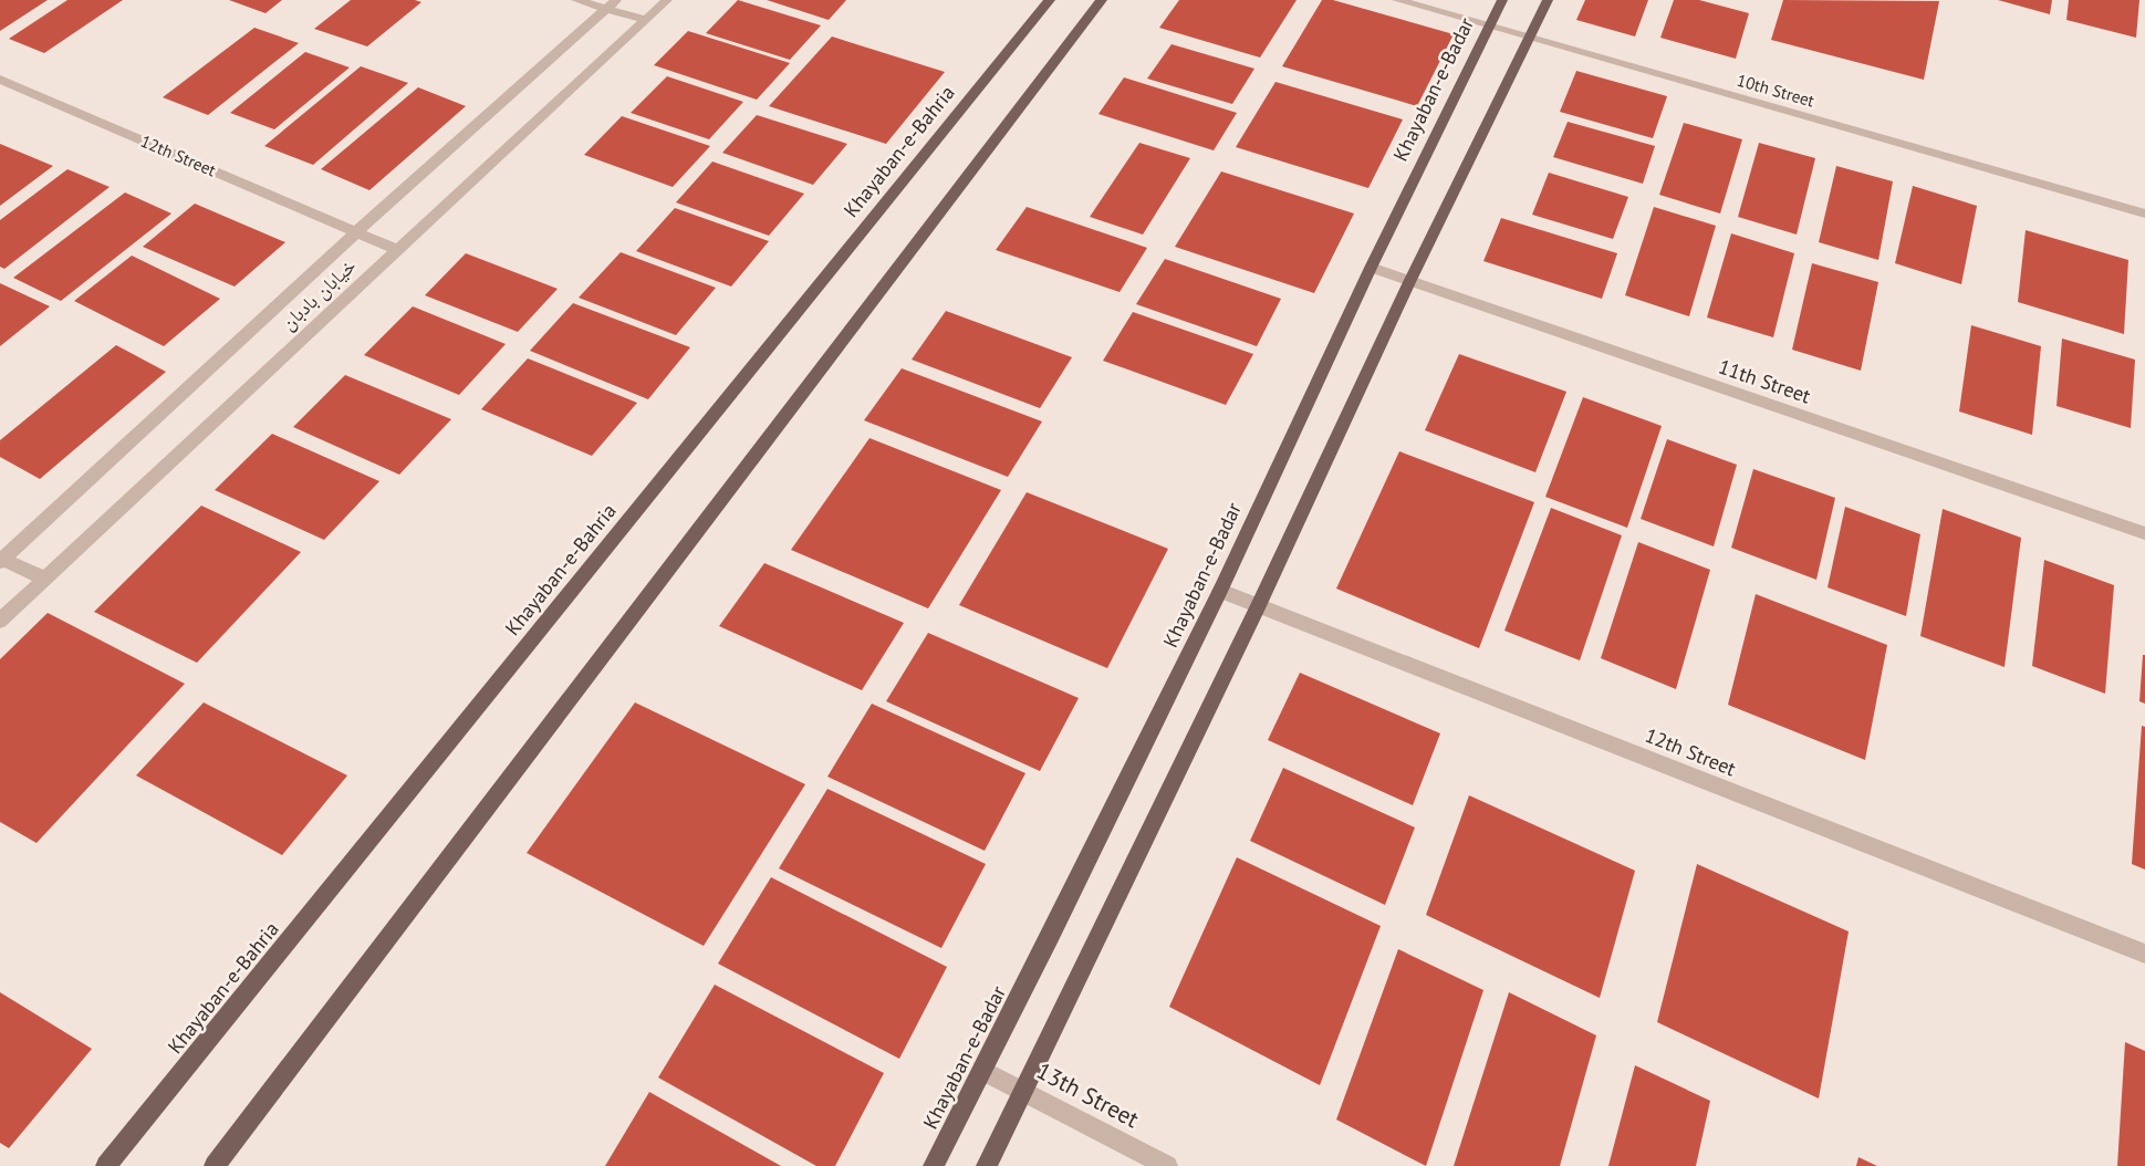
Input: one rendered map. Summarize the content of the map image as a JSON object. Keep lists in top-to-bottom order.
{
  "streets": {
    "main road": ["Khayaban-e-Badar", "Khayaban-e-Bahria"],
    "street": [
      "10th Street",
      "12th Street",
      "خیابان بادبان",
      "11th Street",
      "13th Street"
    ]
  },
  "crossings": [
    ["Khayaban-e-Badar", "10th Street"],
    ["Khayaban-e-Badar", "12th Street"],
    ["Khayaban-e-Badar", "11th Street"],
    ["Khayaban-e-Badar", "13th Street"],
    ["12th Street", "خیابان بادبان"]
  ]
}
